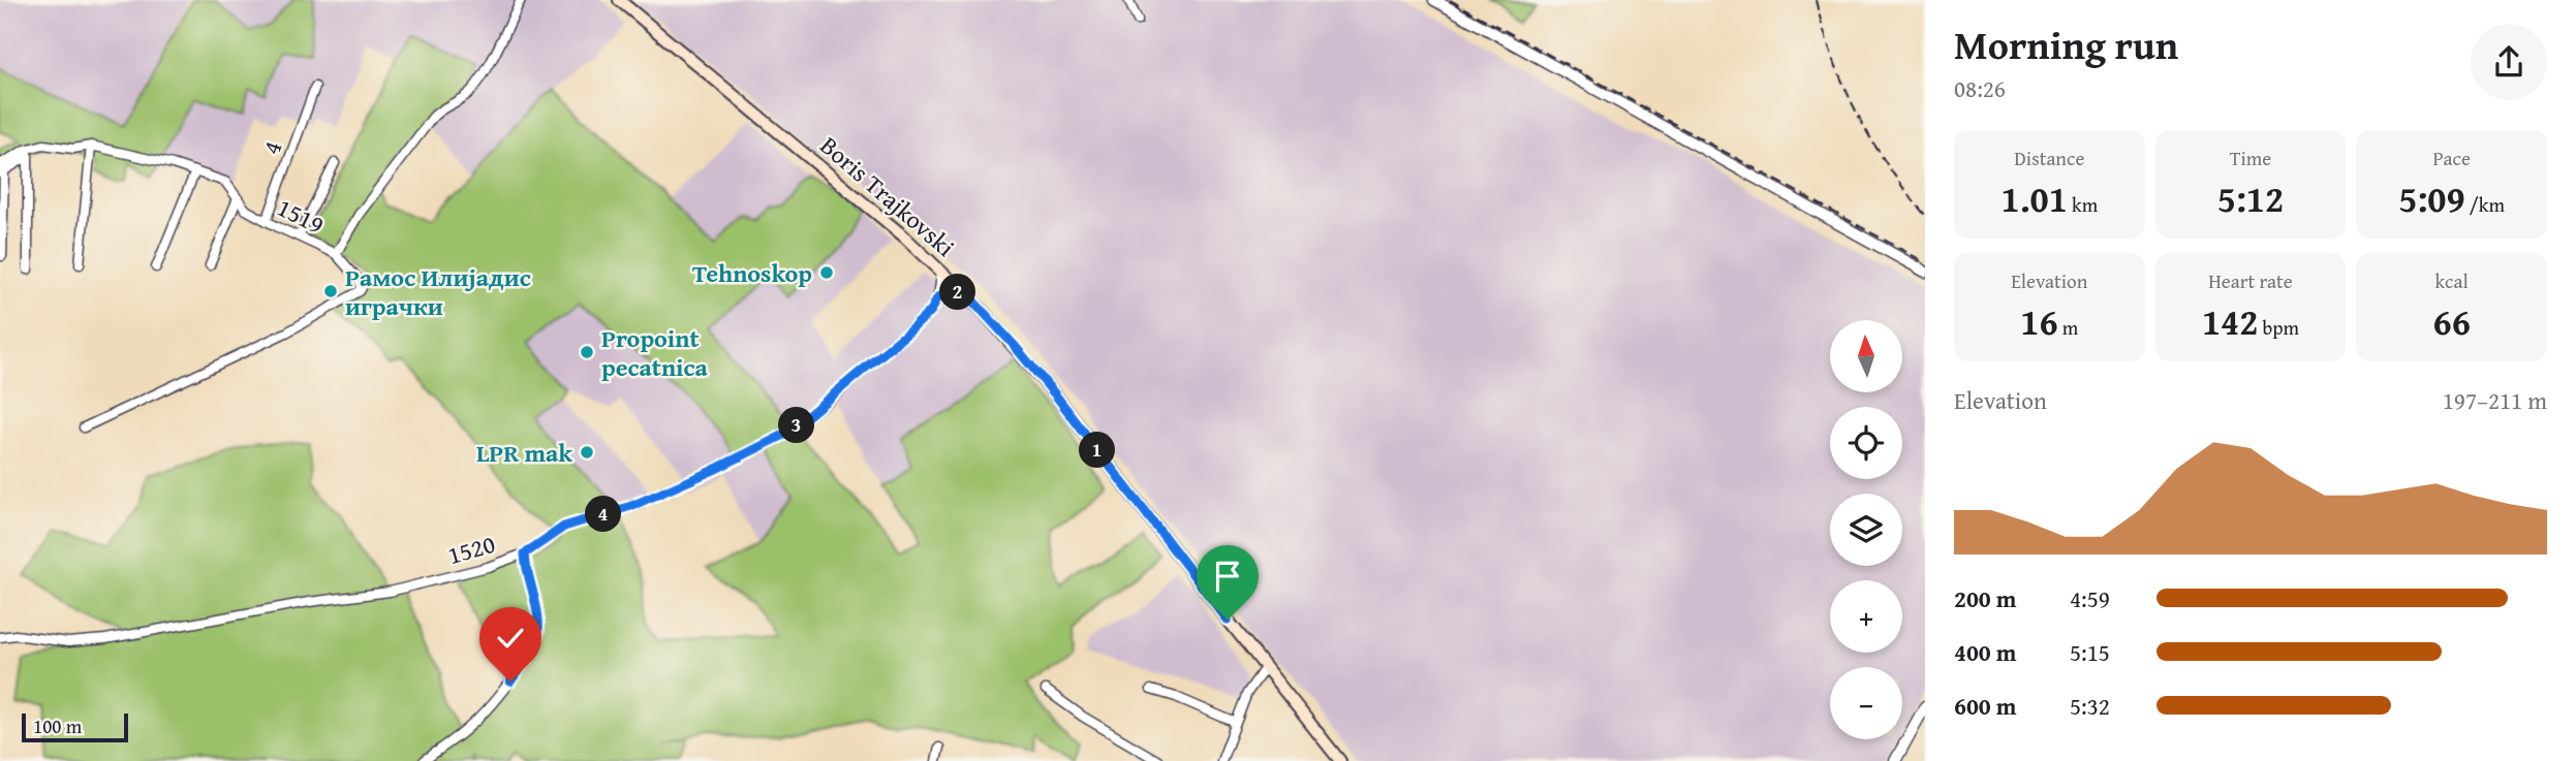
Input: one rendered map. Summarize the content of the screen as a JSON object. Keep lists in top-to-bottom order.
{
  "streets": {
    "main road": ["Boris Trajkovski"],
    "street": ["4", "1519", "1520"]
  },
  "crossings": [
    ["4", "1519"]
  ],
  "places": [
    "Tehnoskop",
    "Рамос Илијадис играчки",
    "Propoint pecatnica",
    "LPR mak"
  ],
  "scale_bar": "100 m",
  "north": "top",
  "page": {
    "heading": ["Morning run", "08:26"],
    "stats": [
      ["Distance", "1.01 km"],
      ["Time", "5:12"],
      ["Pace", "5:09 /km"],
      ["Elevation", "16 m"],
      ["Heart rate", "142 bpm"],
      ["kcal", "66"]
    ],
    "pins": [
      "2",
      "3",
      "1",
      "4"
    ],
    "map_buttons": ["+", "−"],
    "chart": ["Elevation", "197–211 m"],
    "list": [
      {
        "name": "200 m",
        "note": "4:59"
      },
      {
        "name": "400 m",
        "note": "5:15"
      },
      {
        "name": "600 m",
        "note": "5:32"
      }
    ],
    "scale": "100 m"
  }
}
